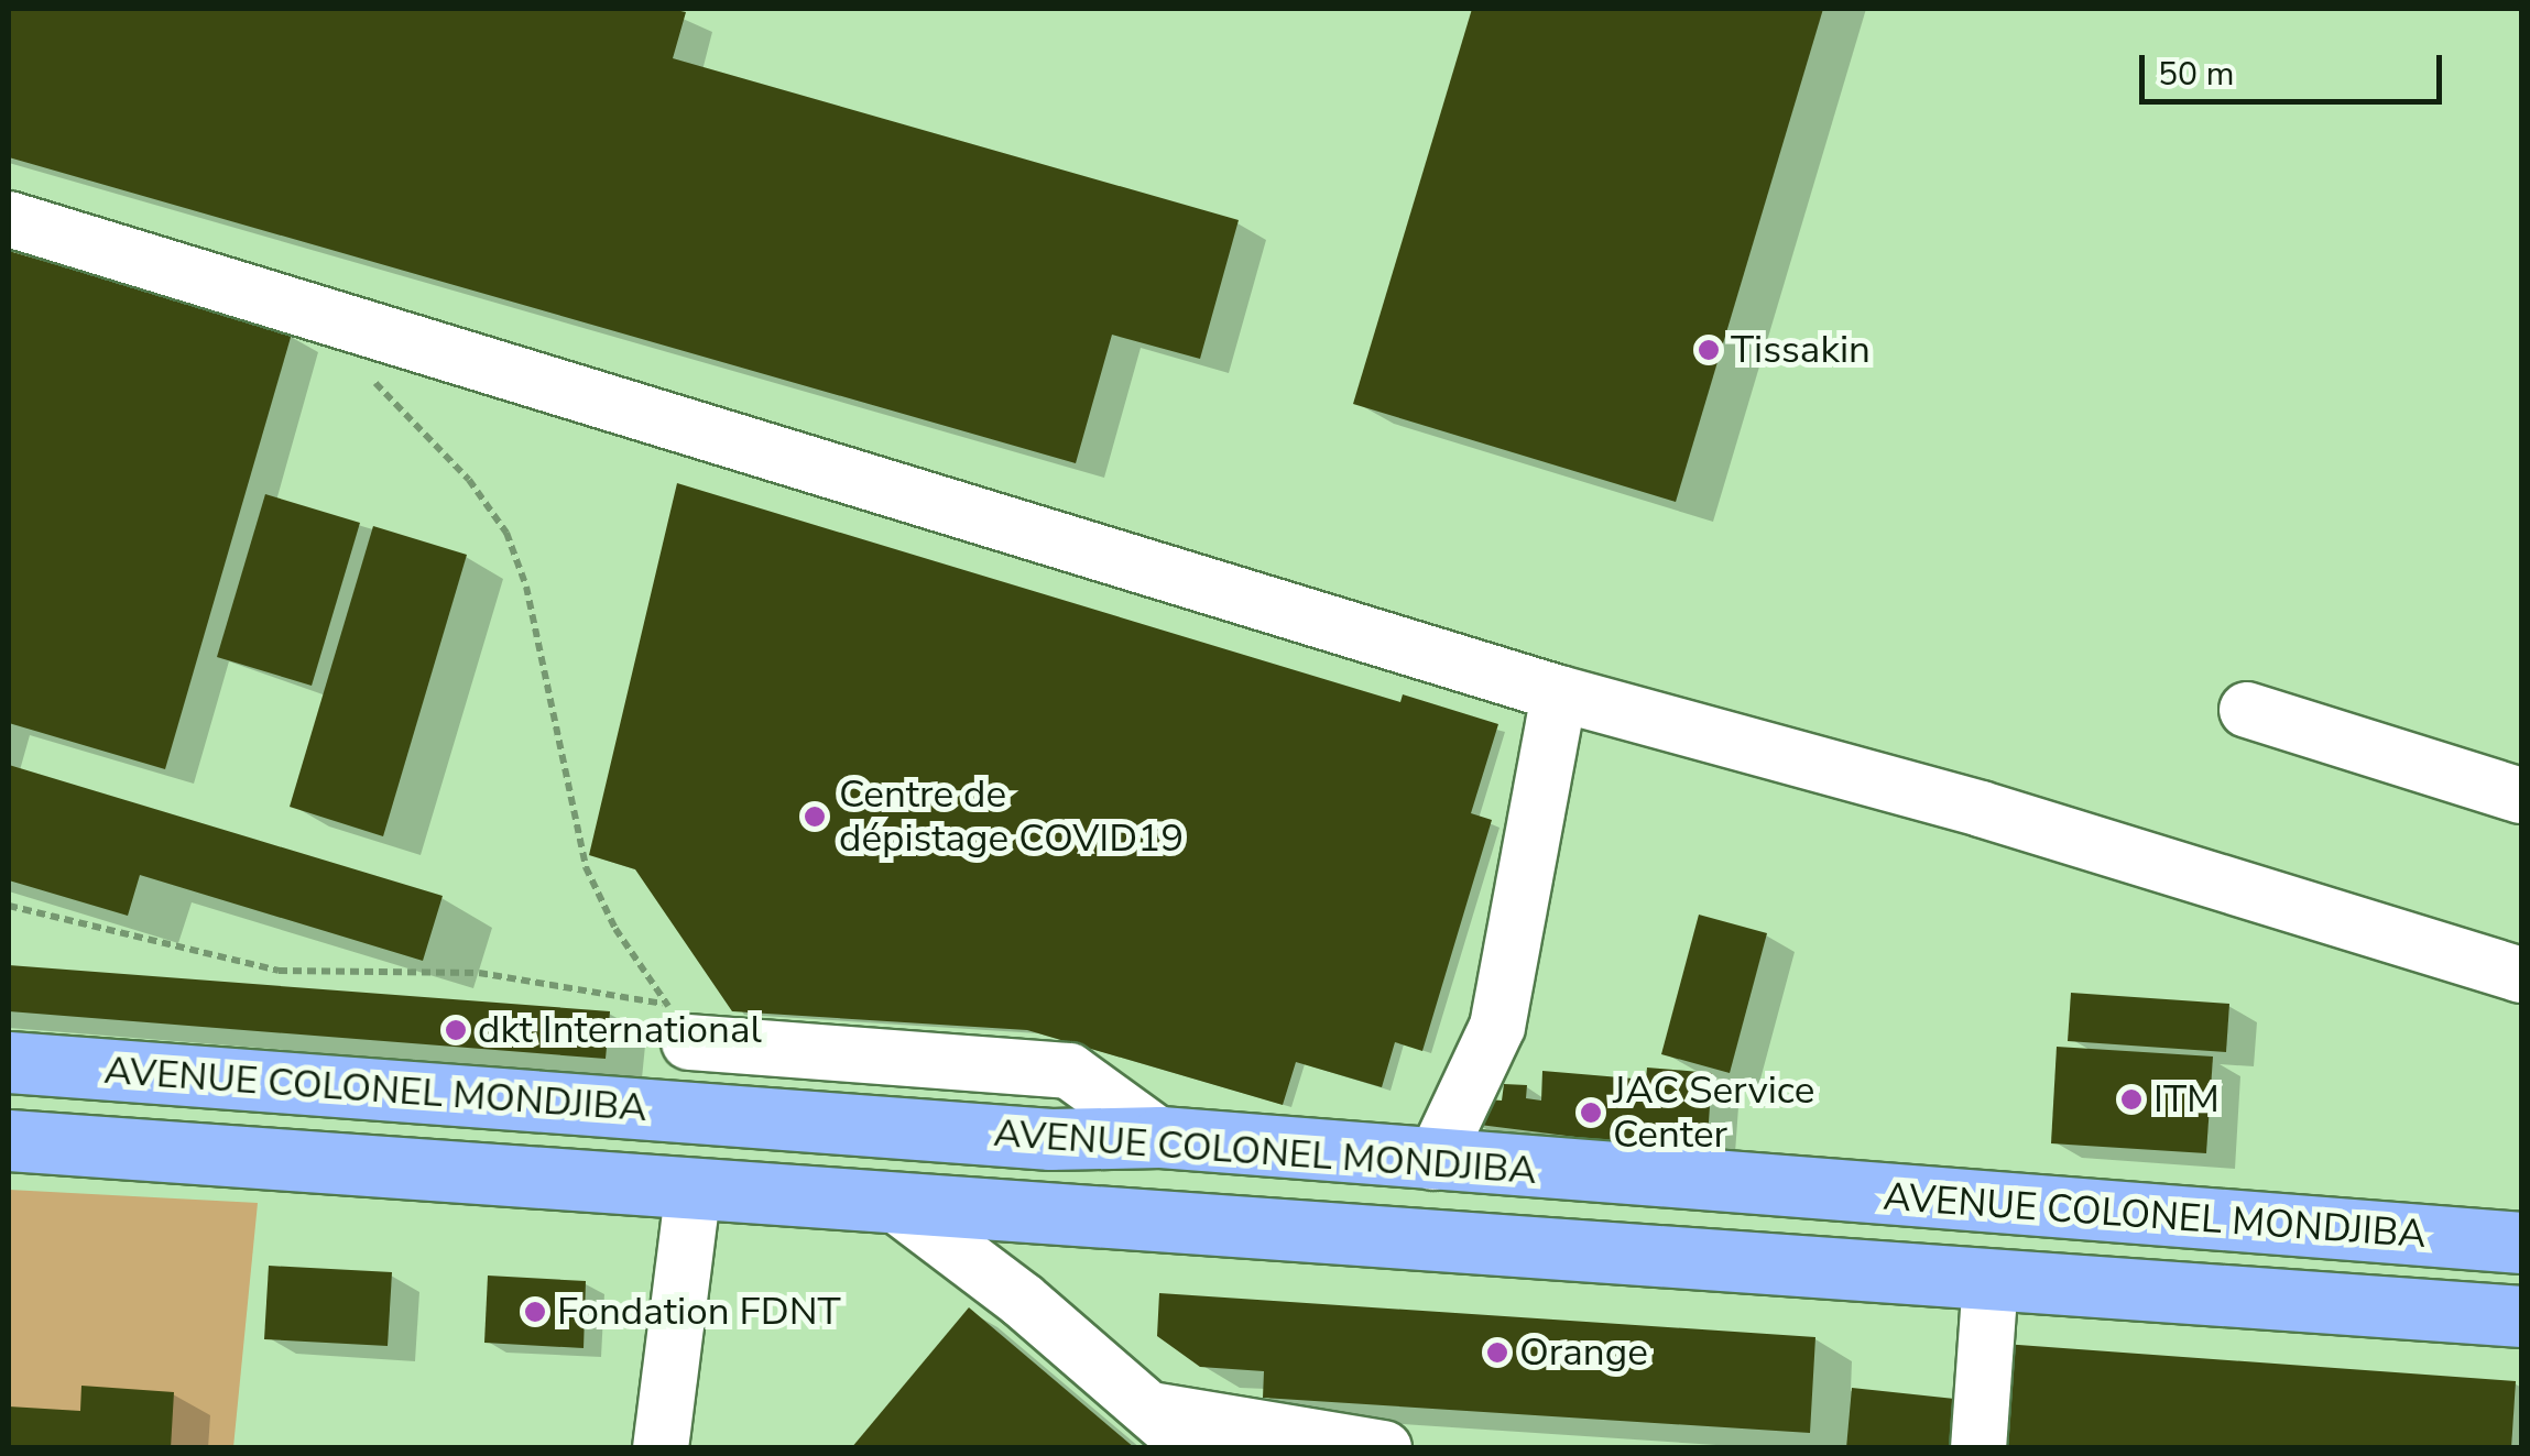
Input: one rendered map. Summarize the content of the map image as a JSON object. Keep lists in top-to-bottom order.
{
  "streets": {
    "main road": ["AVENUE COLONEL MONDJIBA"]
  },
  "places": [
    "Tissakin",
    "Centre de dépistage COVID19",
    "dkt International",
    "ITM",
    "JAC Service Center",
    "Fondation FDNT",
    "Orange"
  ],
  "scale_bar": "50 m"
}
